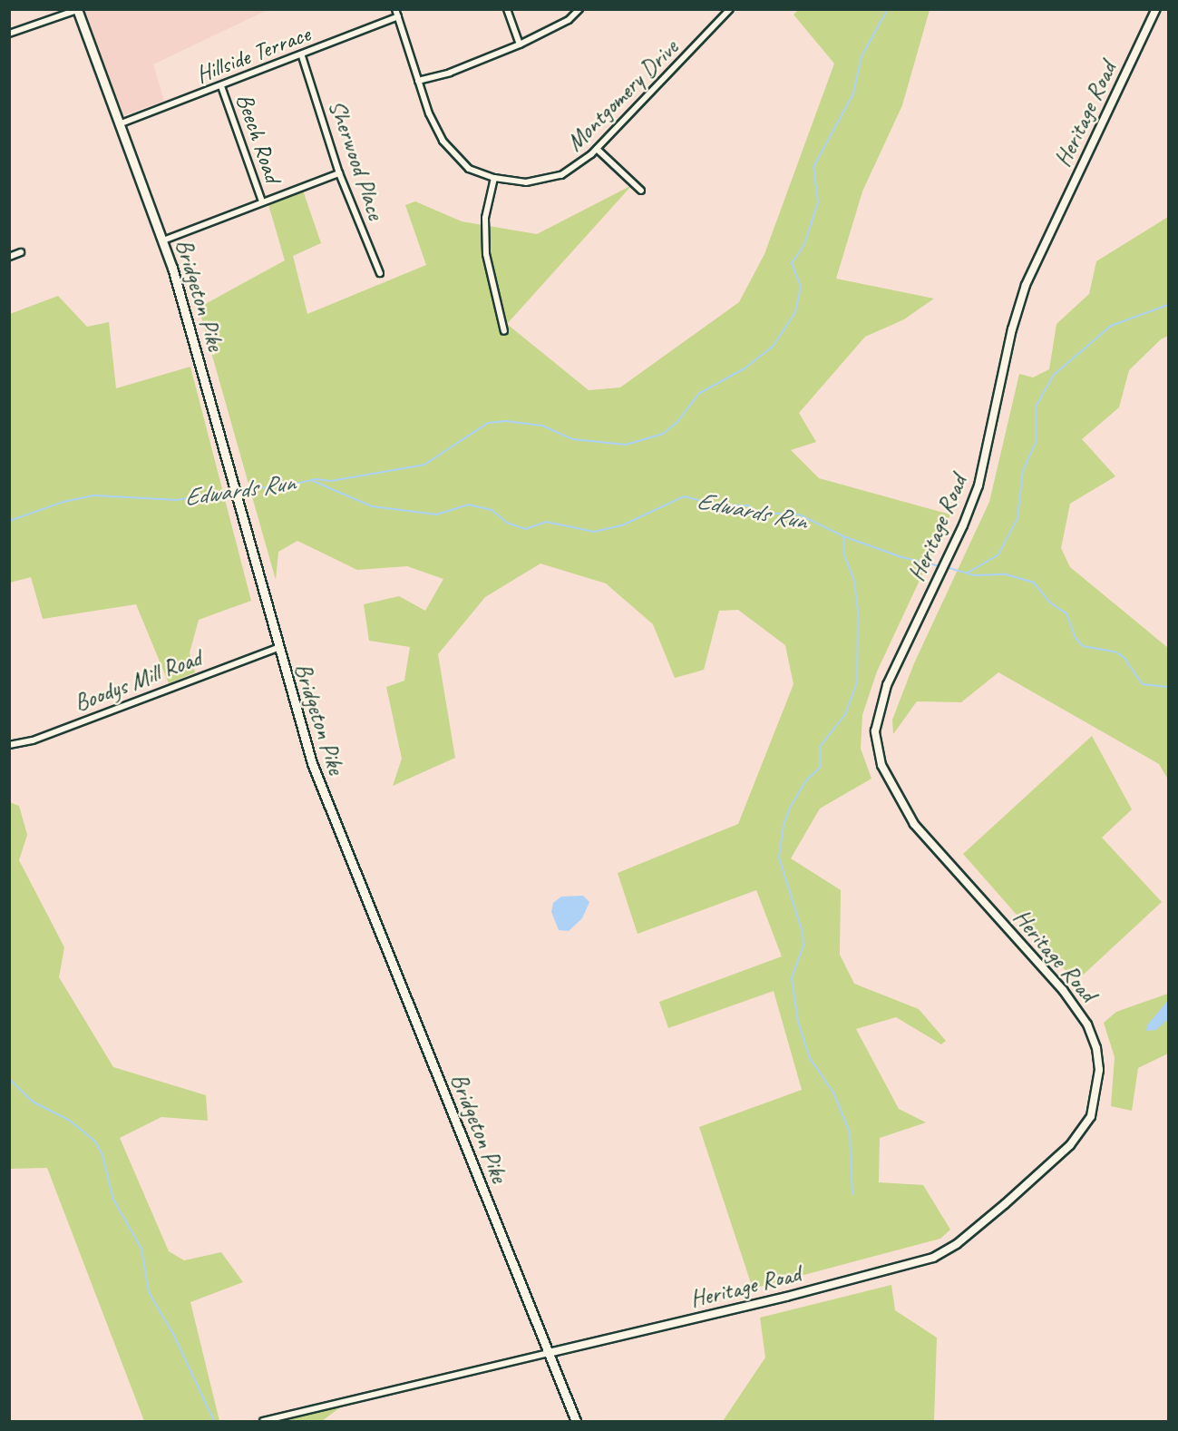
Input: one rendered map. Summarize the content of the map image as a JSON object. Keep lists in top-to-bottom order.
{
  "streets": {
    "main road": ["Bridgeton Pike"],
    "street": [
      "Hillside Terrace",
      "Montgomery Drive",
      "Heritage Road",
      "Beech Road",
      "Sherwood Place",
      "Boodys Mill Road"
    ]
  },
  "crossings": [
    ["Hillside Terrace", "Montgomery Drive"],
    ["Hillside Terrace", "Beech Road"],
    ["Hillside Terrace", "Sherwood Place"],
    ["Hillside Terrace", "Bridgeton Pike"],
    ["Heritage Road", "Bridgeton Pike"],
    ["Bridgeton Pike", "Boodys Mill Road"]
  ],
  "water": ["Edwards Run"]
}
